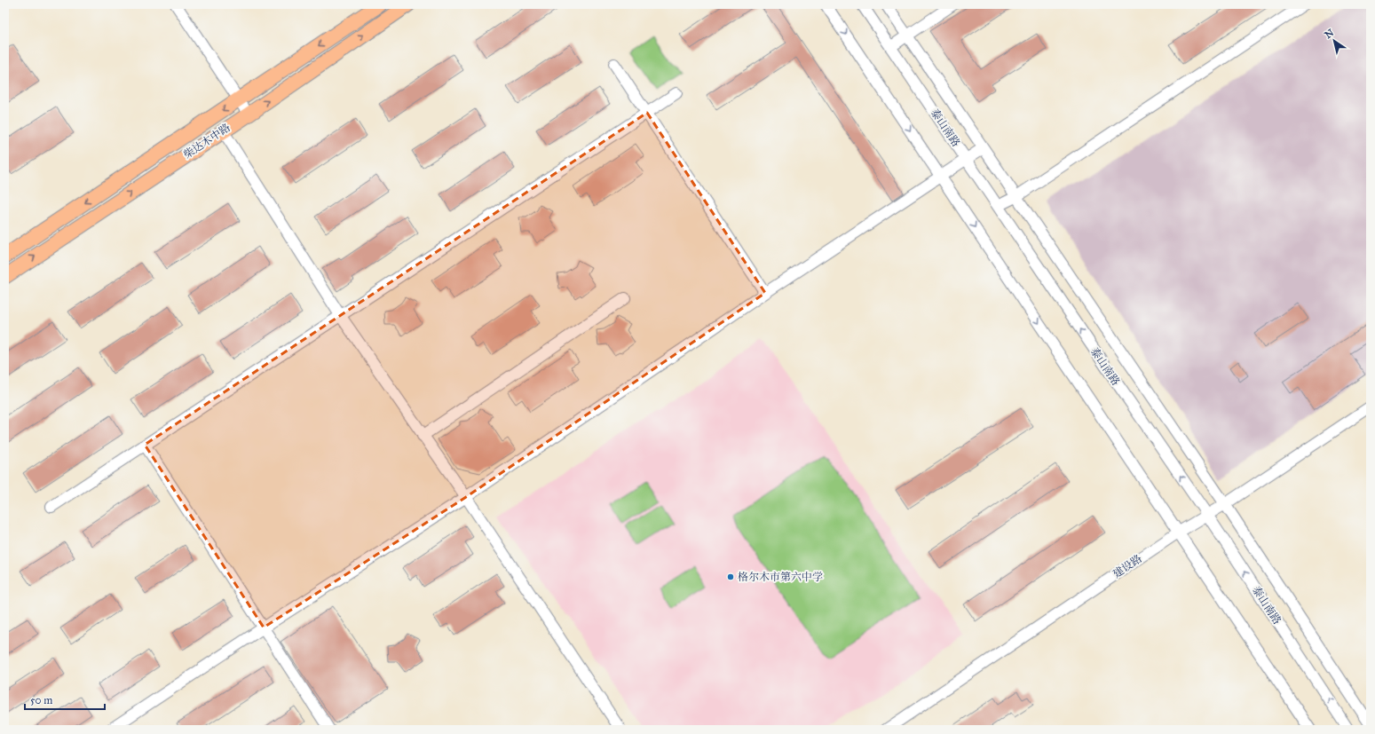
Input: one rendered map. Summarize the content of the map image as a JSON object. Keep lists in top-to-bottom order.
{
  "streets": {
    "main road": ["柴达木中路"],
    "street": ["泰山南路", "建设路"]
  },
  "crossings": [
    ["泰山南路", "建设路"]
  ],
  "places": ["格尔木市第六中学"],
  "scale_bar": "50 m",
  "north": "top left"
}
